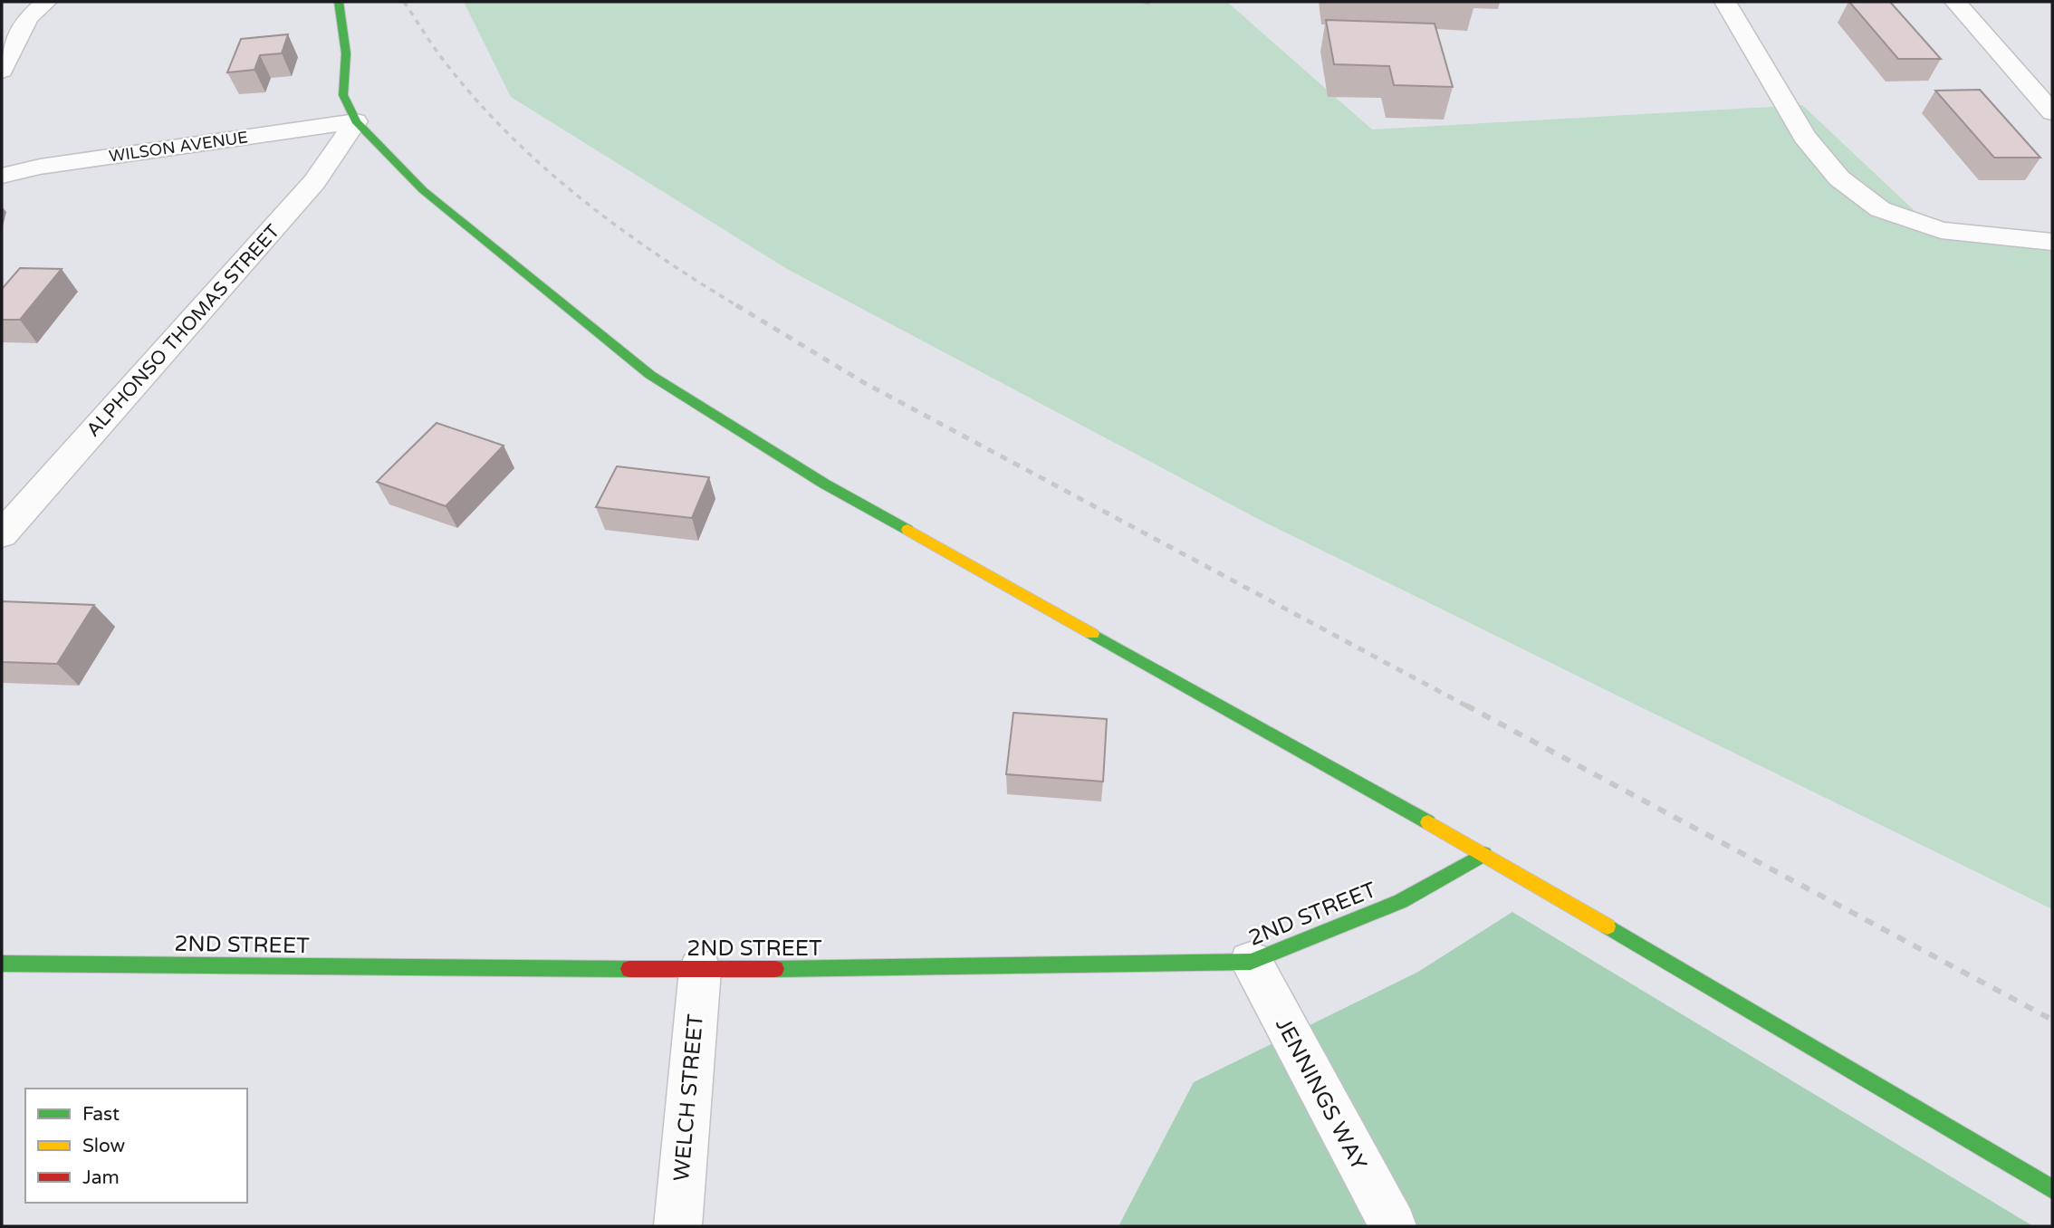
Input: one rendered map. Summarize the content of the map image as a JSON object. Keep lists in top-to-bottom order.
{
  "streets": {
    "street": [
      "WILSON AVENUE",
      "ALPHONSO THOMAS STREET",
      "2ND STREET",
      "JENNINGS WAY",
      "WELCH STREET"
    ]
  },
  "crossings": [
    ["WILSON AVENUE", "ALPHONSO THOMAS STREET"],
    ["2ND STREET", "JENNINGS WAY"],
    ["2ND STREET", "WELCH STREET"]
  ],
  "legend": ["Fast", "Slow", "Jam"]
}
